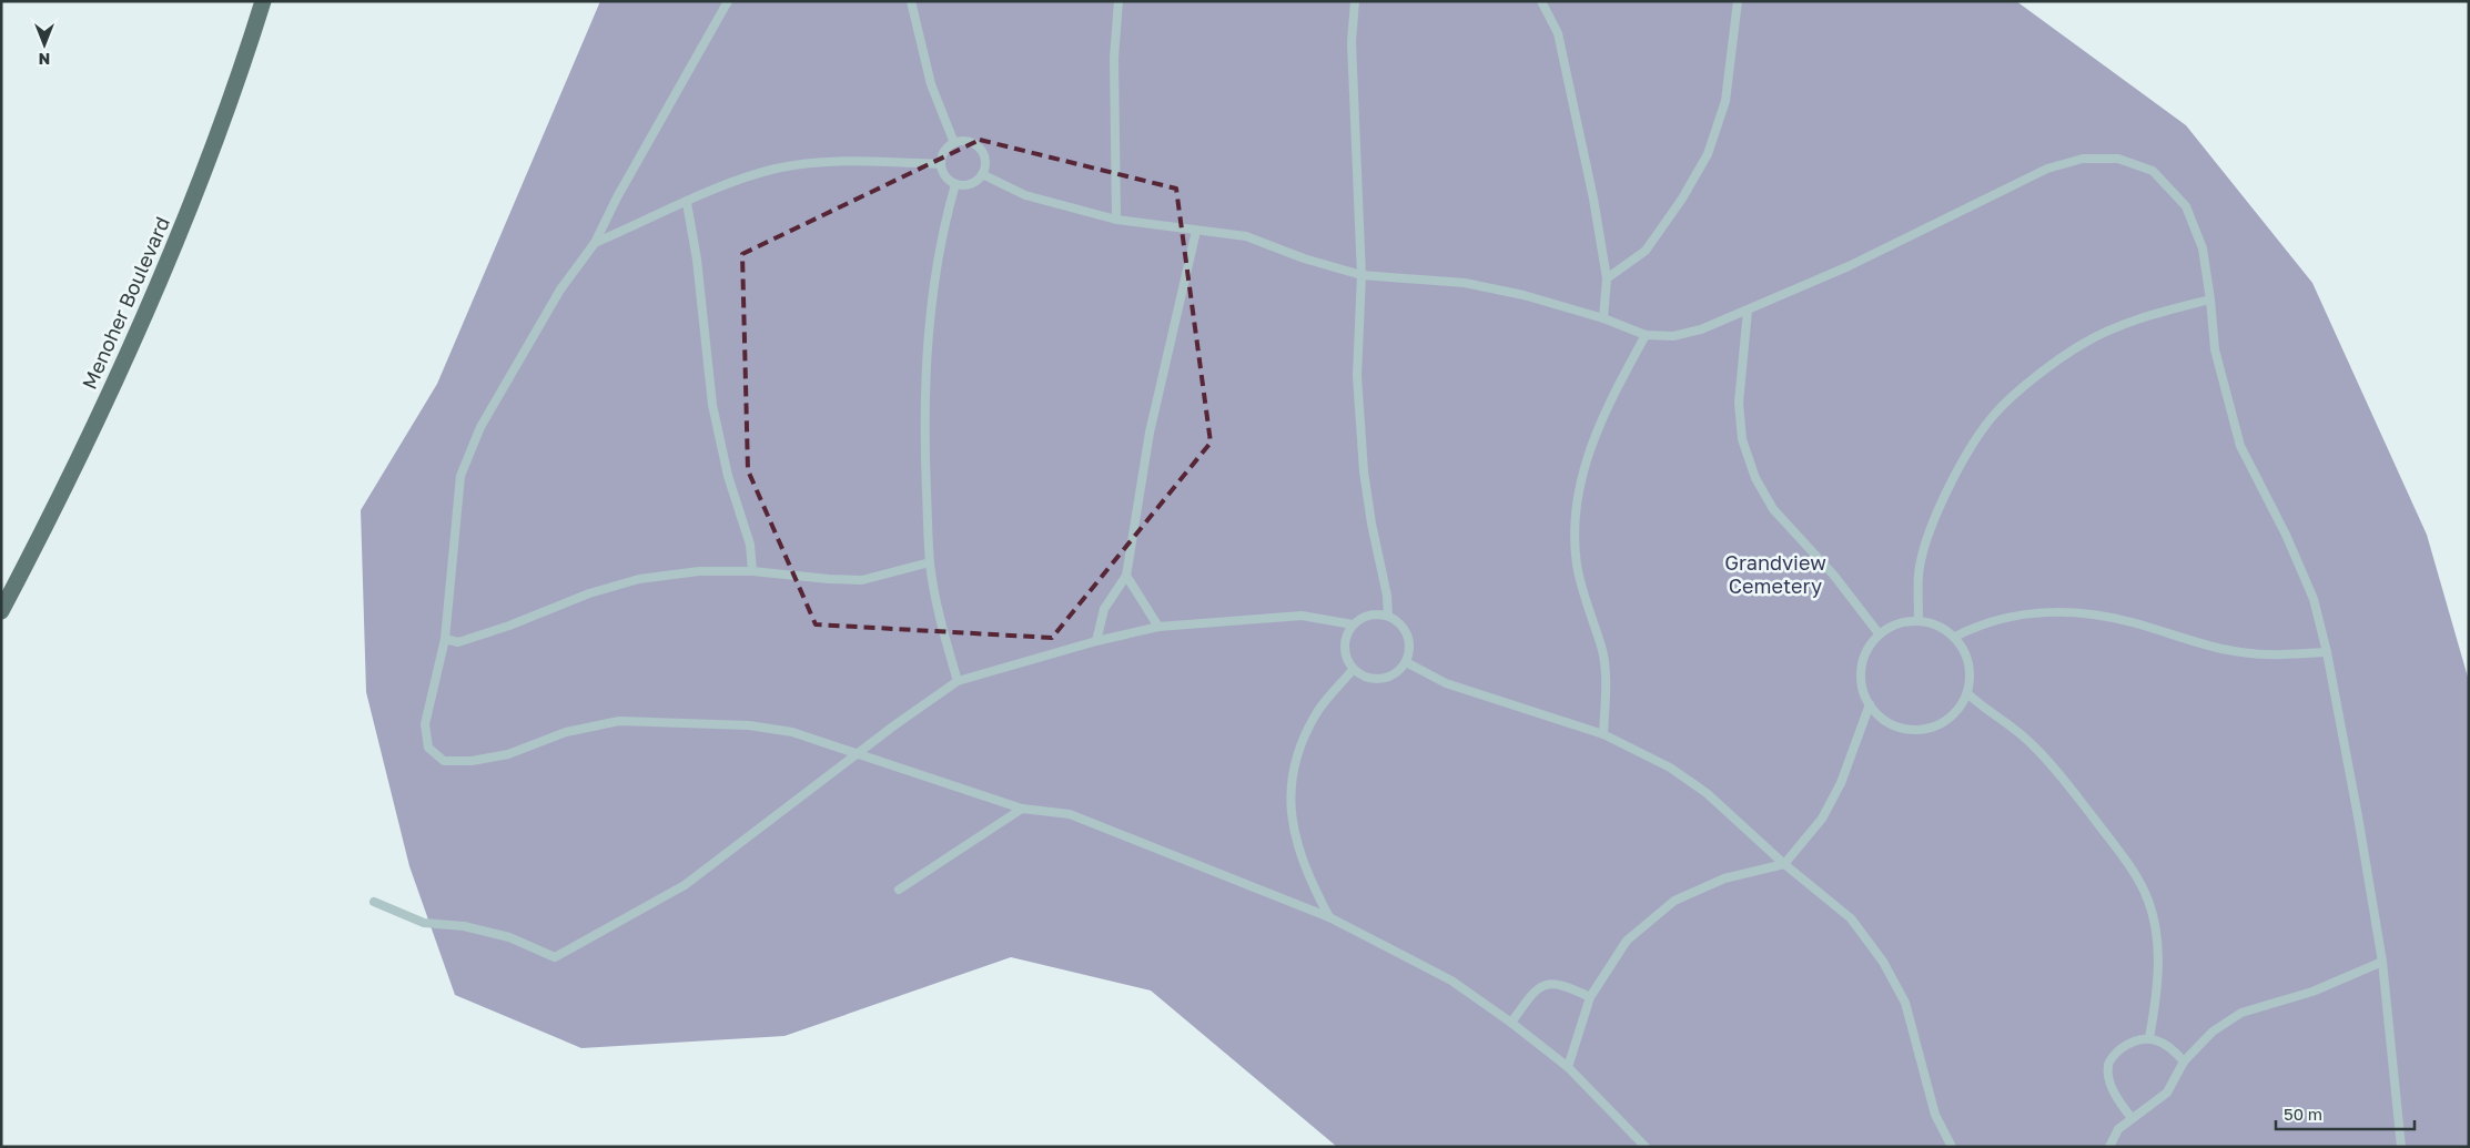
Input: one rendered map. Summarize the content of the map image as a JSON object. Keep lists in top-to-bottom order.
{
  "streets": {
    "main road": ["Menoher Boulevard"]
  },
  "parks": ["Grandview Cemetery"],
  "scale_bar": "50 m",
  "north": "bottom"
}
